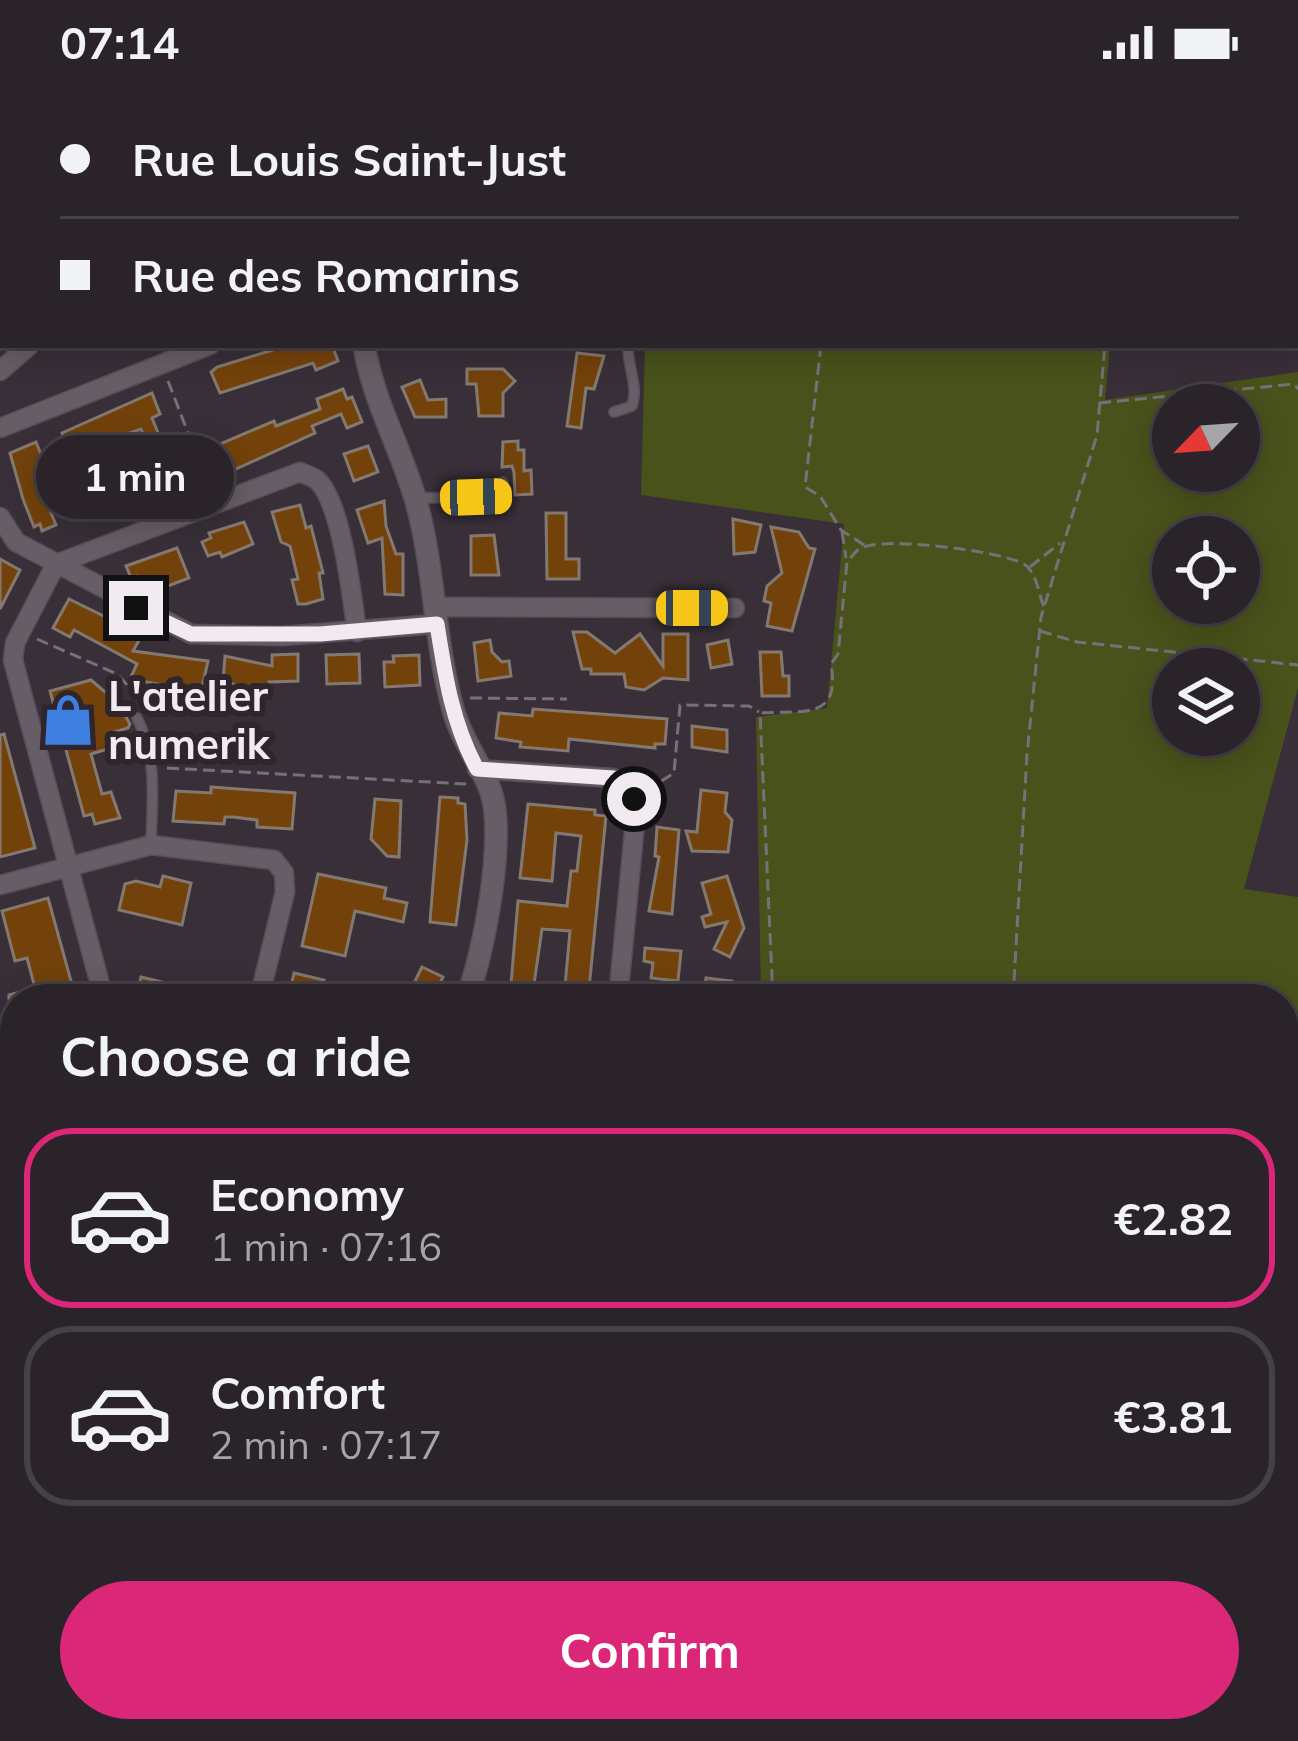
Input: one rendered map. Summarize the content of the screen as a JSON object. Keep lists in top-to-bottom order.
{
  "places": {
    "shop": ["L'atelier numerik"]
  },
  "north": "bottom left",
  "page": {
    "status": "07:14",
    "banner": ["Rue Louis Saint-Just", "Rue des Romarins"],
    "bubble": "1 min",
    "heading": "Choose a ride",
    "list": [
      {
        "name": "Economy",
        "note": "1 min · 07:16",
        "value": "€2.82"
      },
      {
        "name": "Comfort",
        "note": "2 min · 07:17",
        "value": "€3.81"
      }
    ],
    "buttons": "Confirm"
  }
}
